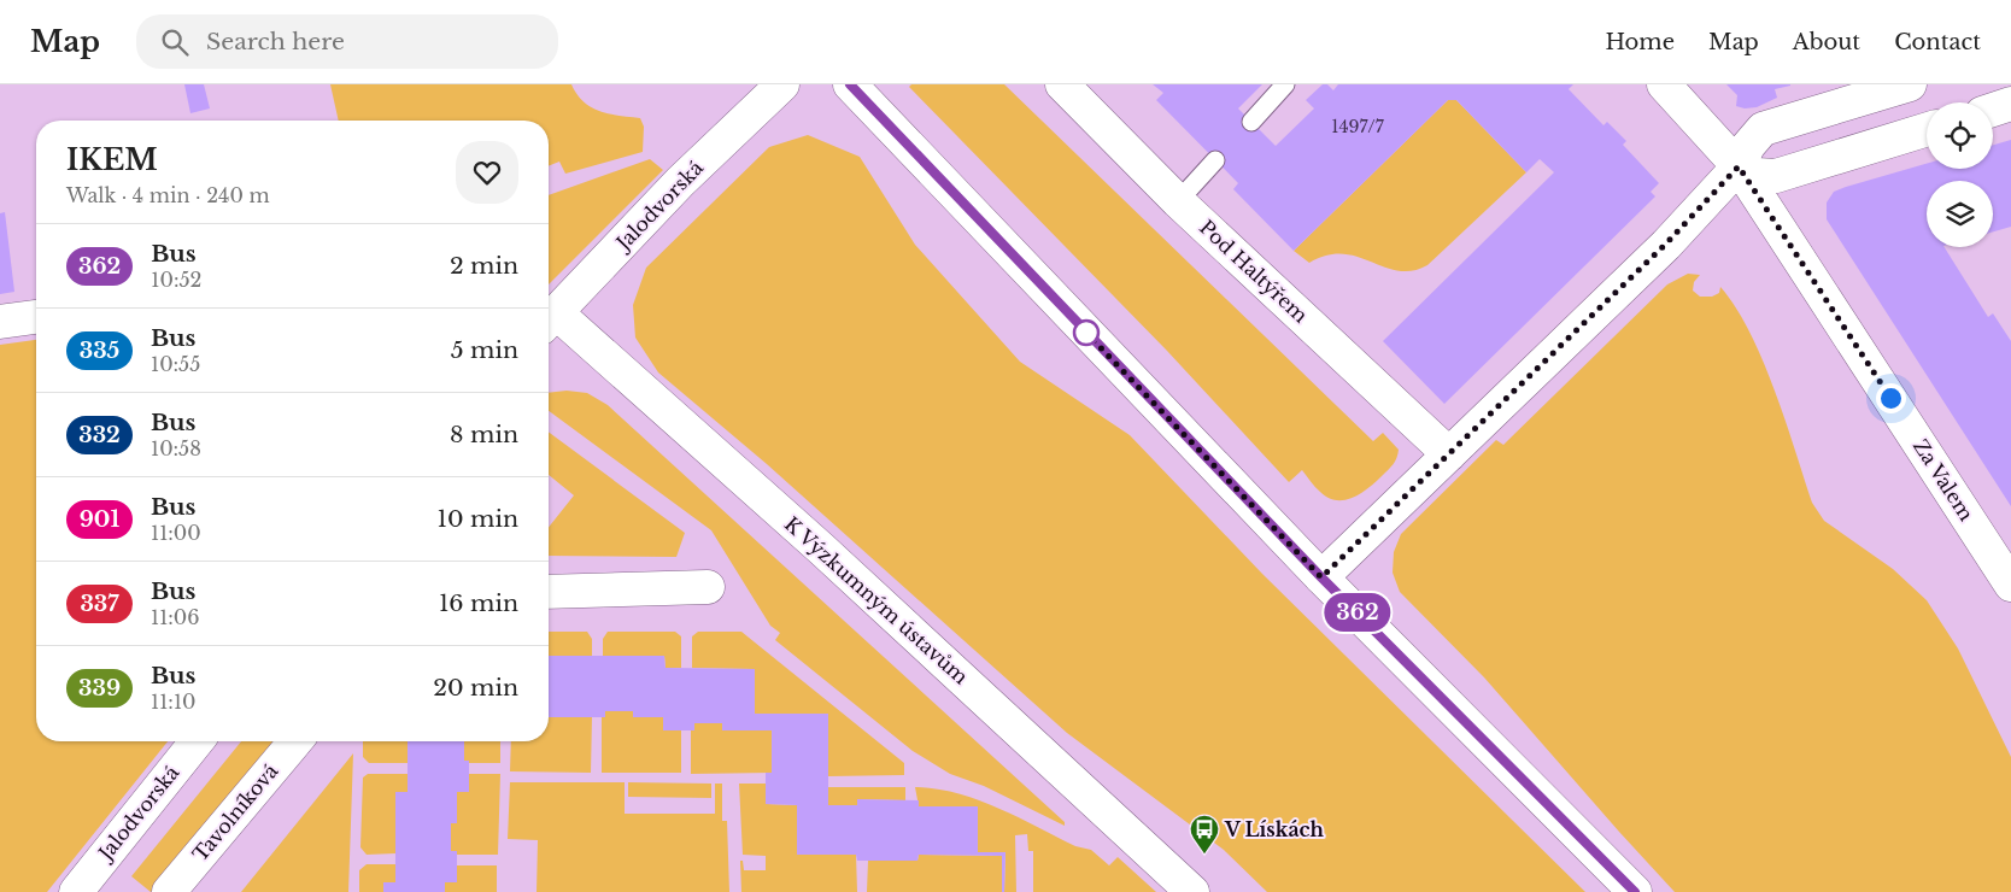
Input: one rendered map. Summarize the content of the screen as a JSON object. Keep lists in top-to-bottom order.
{
  "streets": {
    "street": [
      "Jalodvorská",
      "Pod Haltýřem",
      "Za Valem",
      "K Výzkumným ústavům",
      "Tavolníková"
    ]
  },
  "crossings": [
    ["Jalodvorská", "K Výzkumným ústavům"]
  ],
  "places": {
    "bus stop": ["V Lískách"]
  },
  "lines": ["bus line 362"],
  "house_numbers": ["1497/7"],
  "page": {
    "header": "Map",
    "search": "Search here",
    "nav": [
      "Home",
      "Map",
      "About",
      "Contact"
    ],
    "on_map": "362",
    "heading": ["IKEM", "Walk · 4 min · 240 m"],
    "list": [
      {
        "mark": "362",
        "name": "Bus",
        "note": "10:52",
        "value": "2 min"
      },
      {
        "mark": "335",
        "name": "Bus",
        "note": "10:55",
        "value": "5 min"
      },
      {
        "mark": "332",
        "name": "Bus",
        "note": "10:58",
        "value": "8 min"
      },
      {
        "mark": "901",
        "name": "Bus",
        "note": "11:00",
        "value": "10 min"
      },
      {
        "mark": "337",
        "name": "Bus",
        "note": "11:06",
        "value": "16 min"
      },
      {
        "mark": "339",
        "name": "Bus",
        "note": "11:10",
        "value": "20 min"
      }
    ]
  }
}
